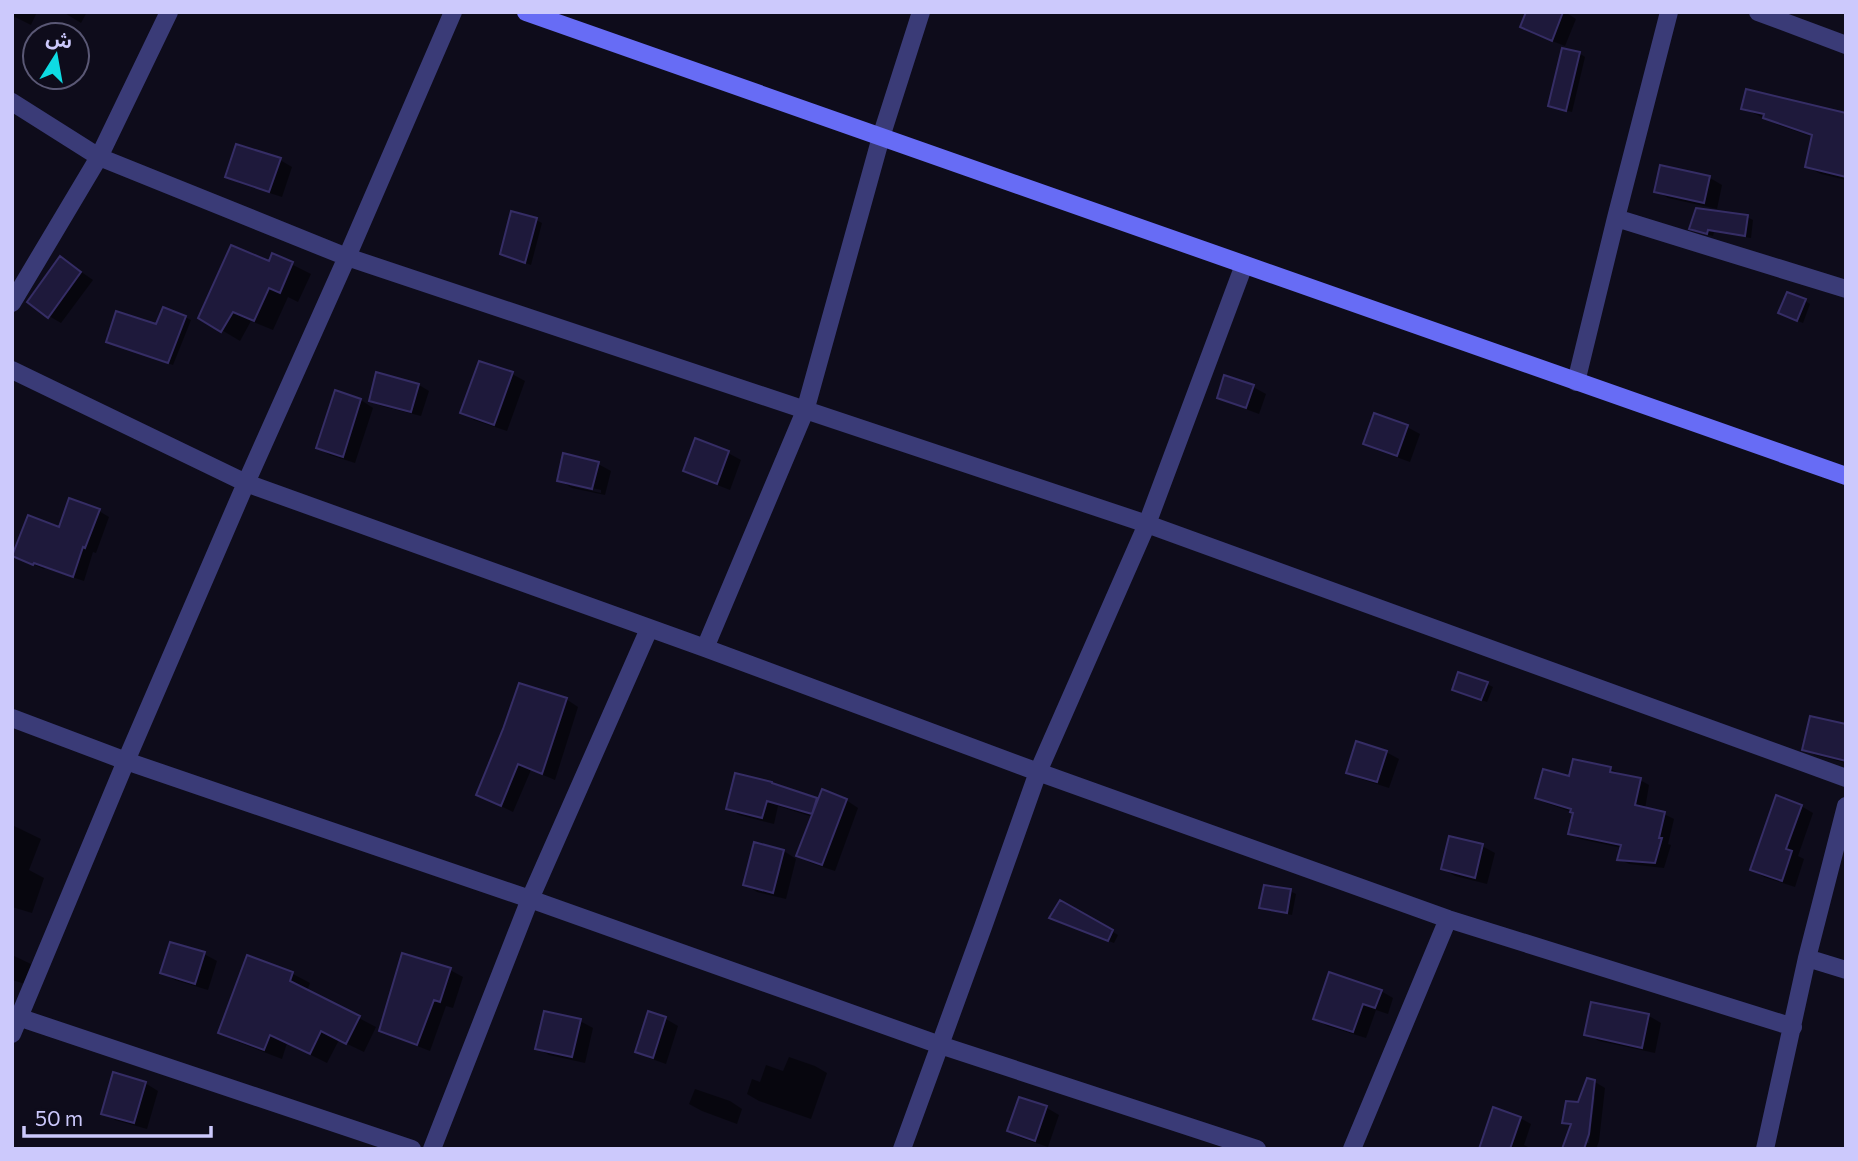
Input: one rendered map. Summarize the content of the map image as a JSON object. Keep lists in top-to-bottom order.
{
  "scale_bar": "50 m",
  "north": "top"
}
